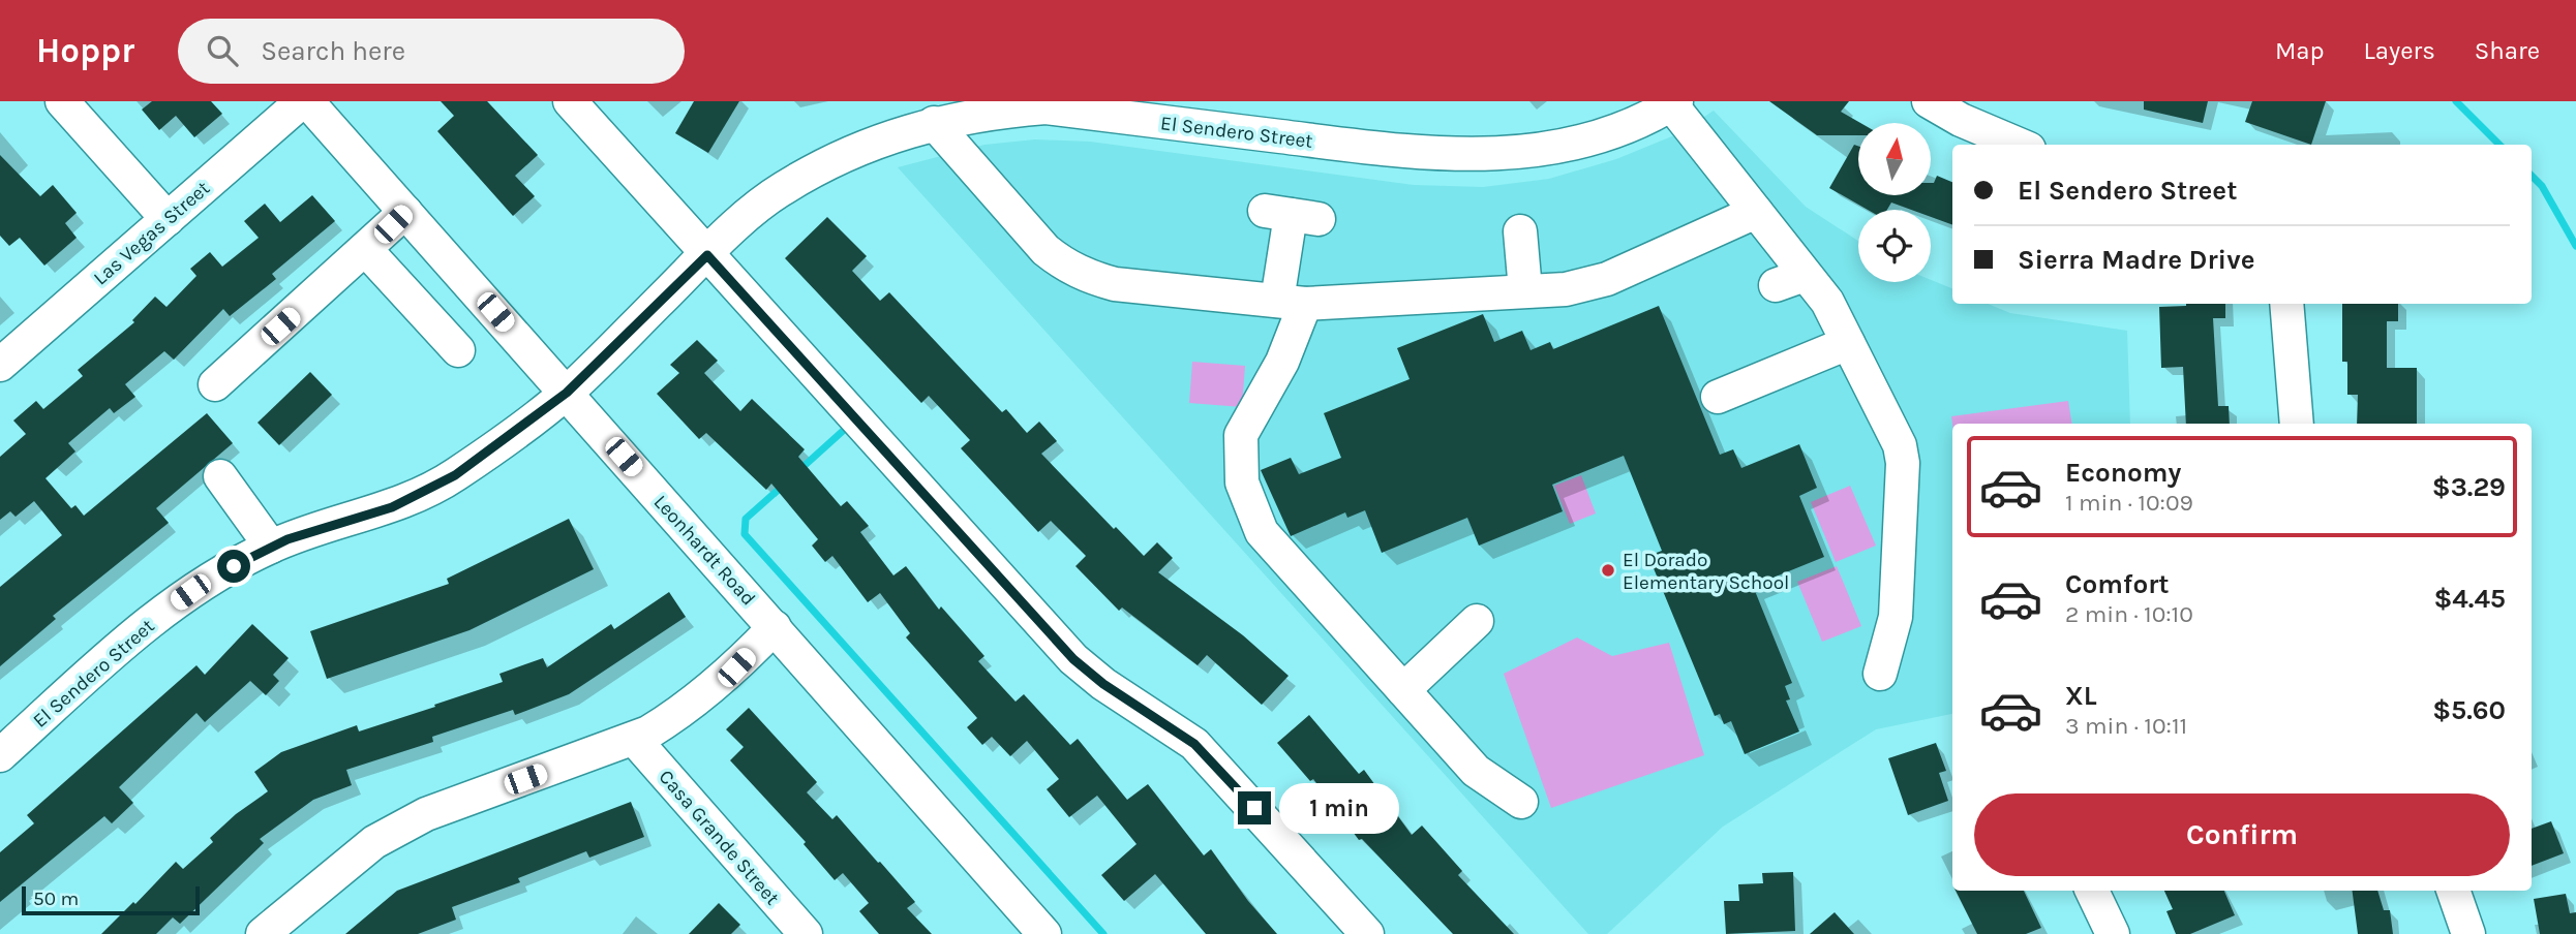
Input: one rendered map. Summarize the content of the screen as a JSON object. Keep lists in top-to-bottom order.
{
  "streets": {
    "street": [
      "El Sendero Street",
      "Las Vegas Street",
      "Leonhardt Road",
      "Casa Grande Street"
    ]
  },
  "crossings": [
    ["El Sendero Street", "Leonhardt Road"],
    ["Las Vegas Street", "Leonhardt Road"]
  ],
  "places": ["El Dorado Elementary School"],
  "scale_bar": "50 m",
  "north": "top",
  "page": {
    "header": "Hoppr",
    "search": "Search here",
    "nav": ["Map", "Layers", "Share"],
    "banner": ["El Sendero Street", "Sierra Madre Drive"],
    "list": [
      {
        "name": "Economy",
        "note": "1 min · 10:09",
        "value": "$3.29"
      },
      {
        "name": "Comfort",
        "note": "2 min · 10:10",
        "value": "$4.45"
      },
      {
        "name": "XL",
        "note": "3 min · 10:11",
        "value": "$5.60"
      }
    ],
    "buttons": "Confirm",
    "bubble": "1 min",
    "scale": "50 m"
  }
}
